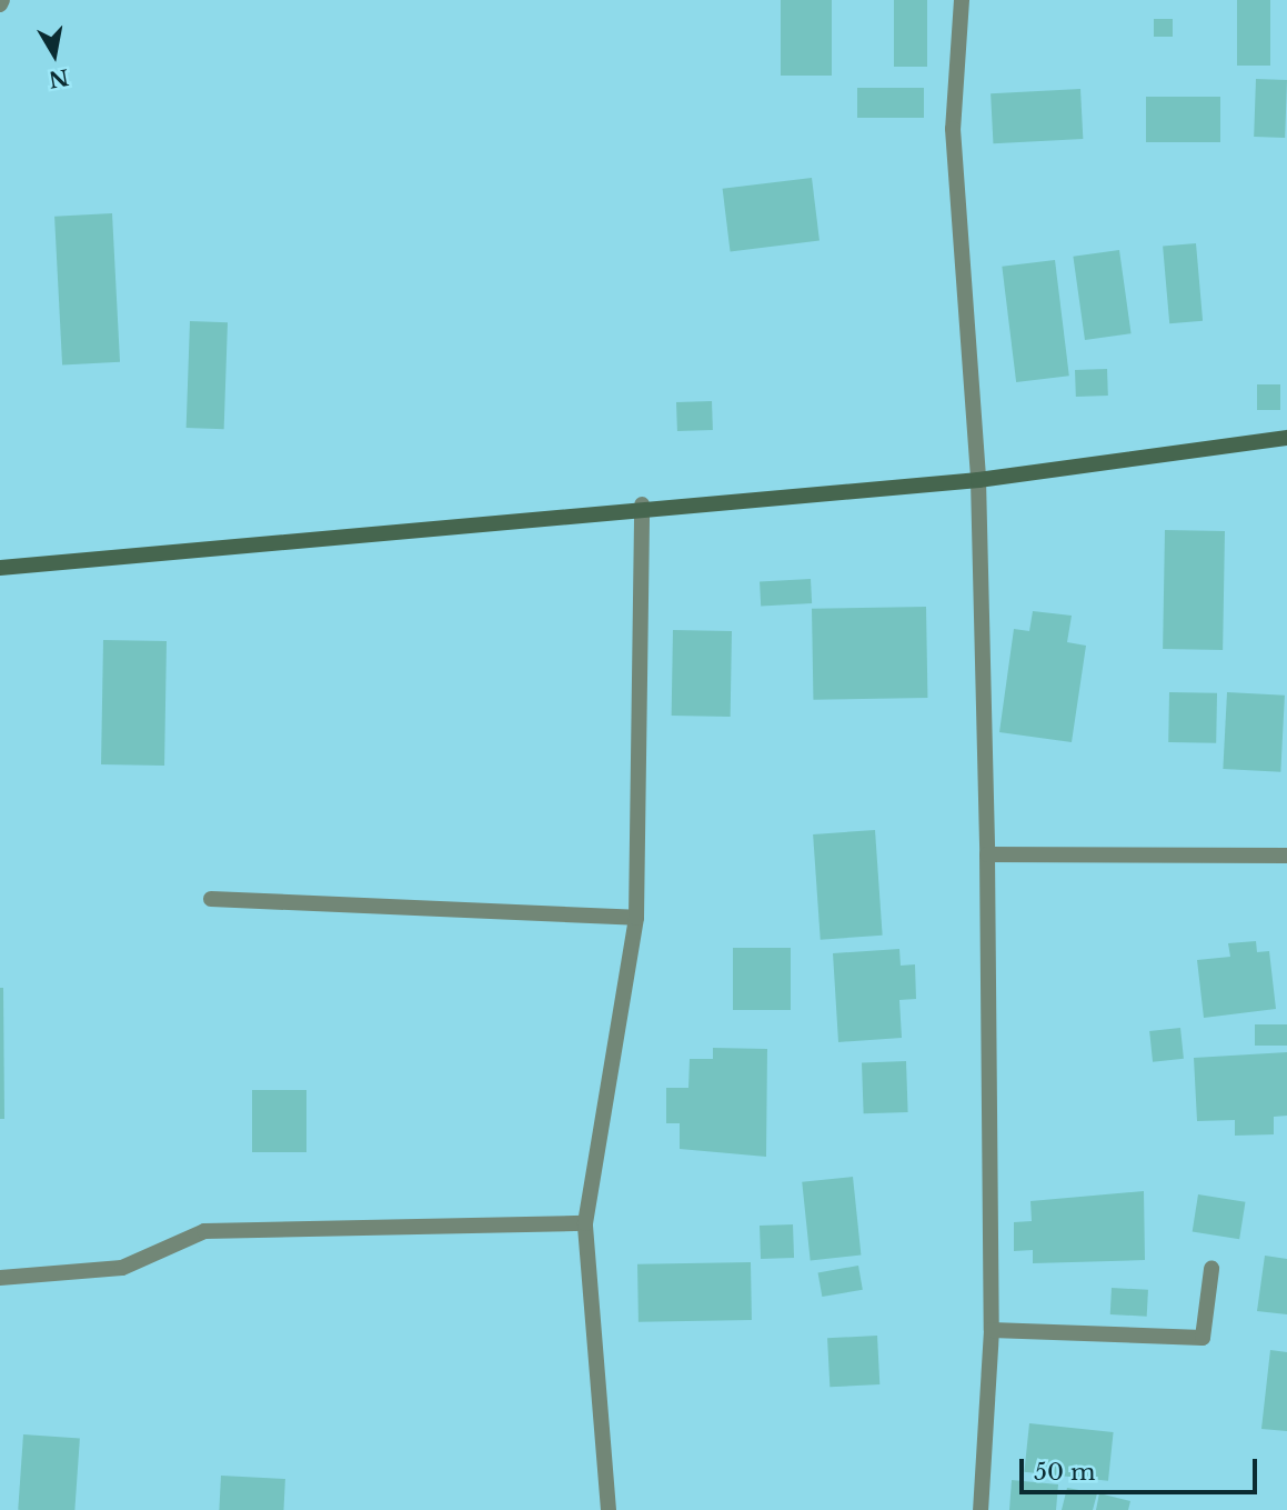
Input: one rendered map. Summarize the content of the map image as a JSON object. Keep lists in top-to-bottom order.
{
  "scale_bar": "50 m",
  "north": "bottom"
}
